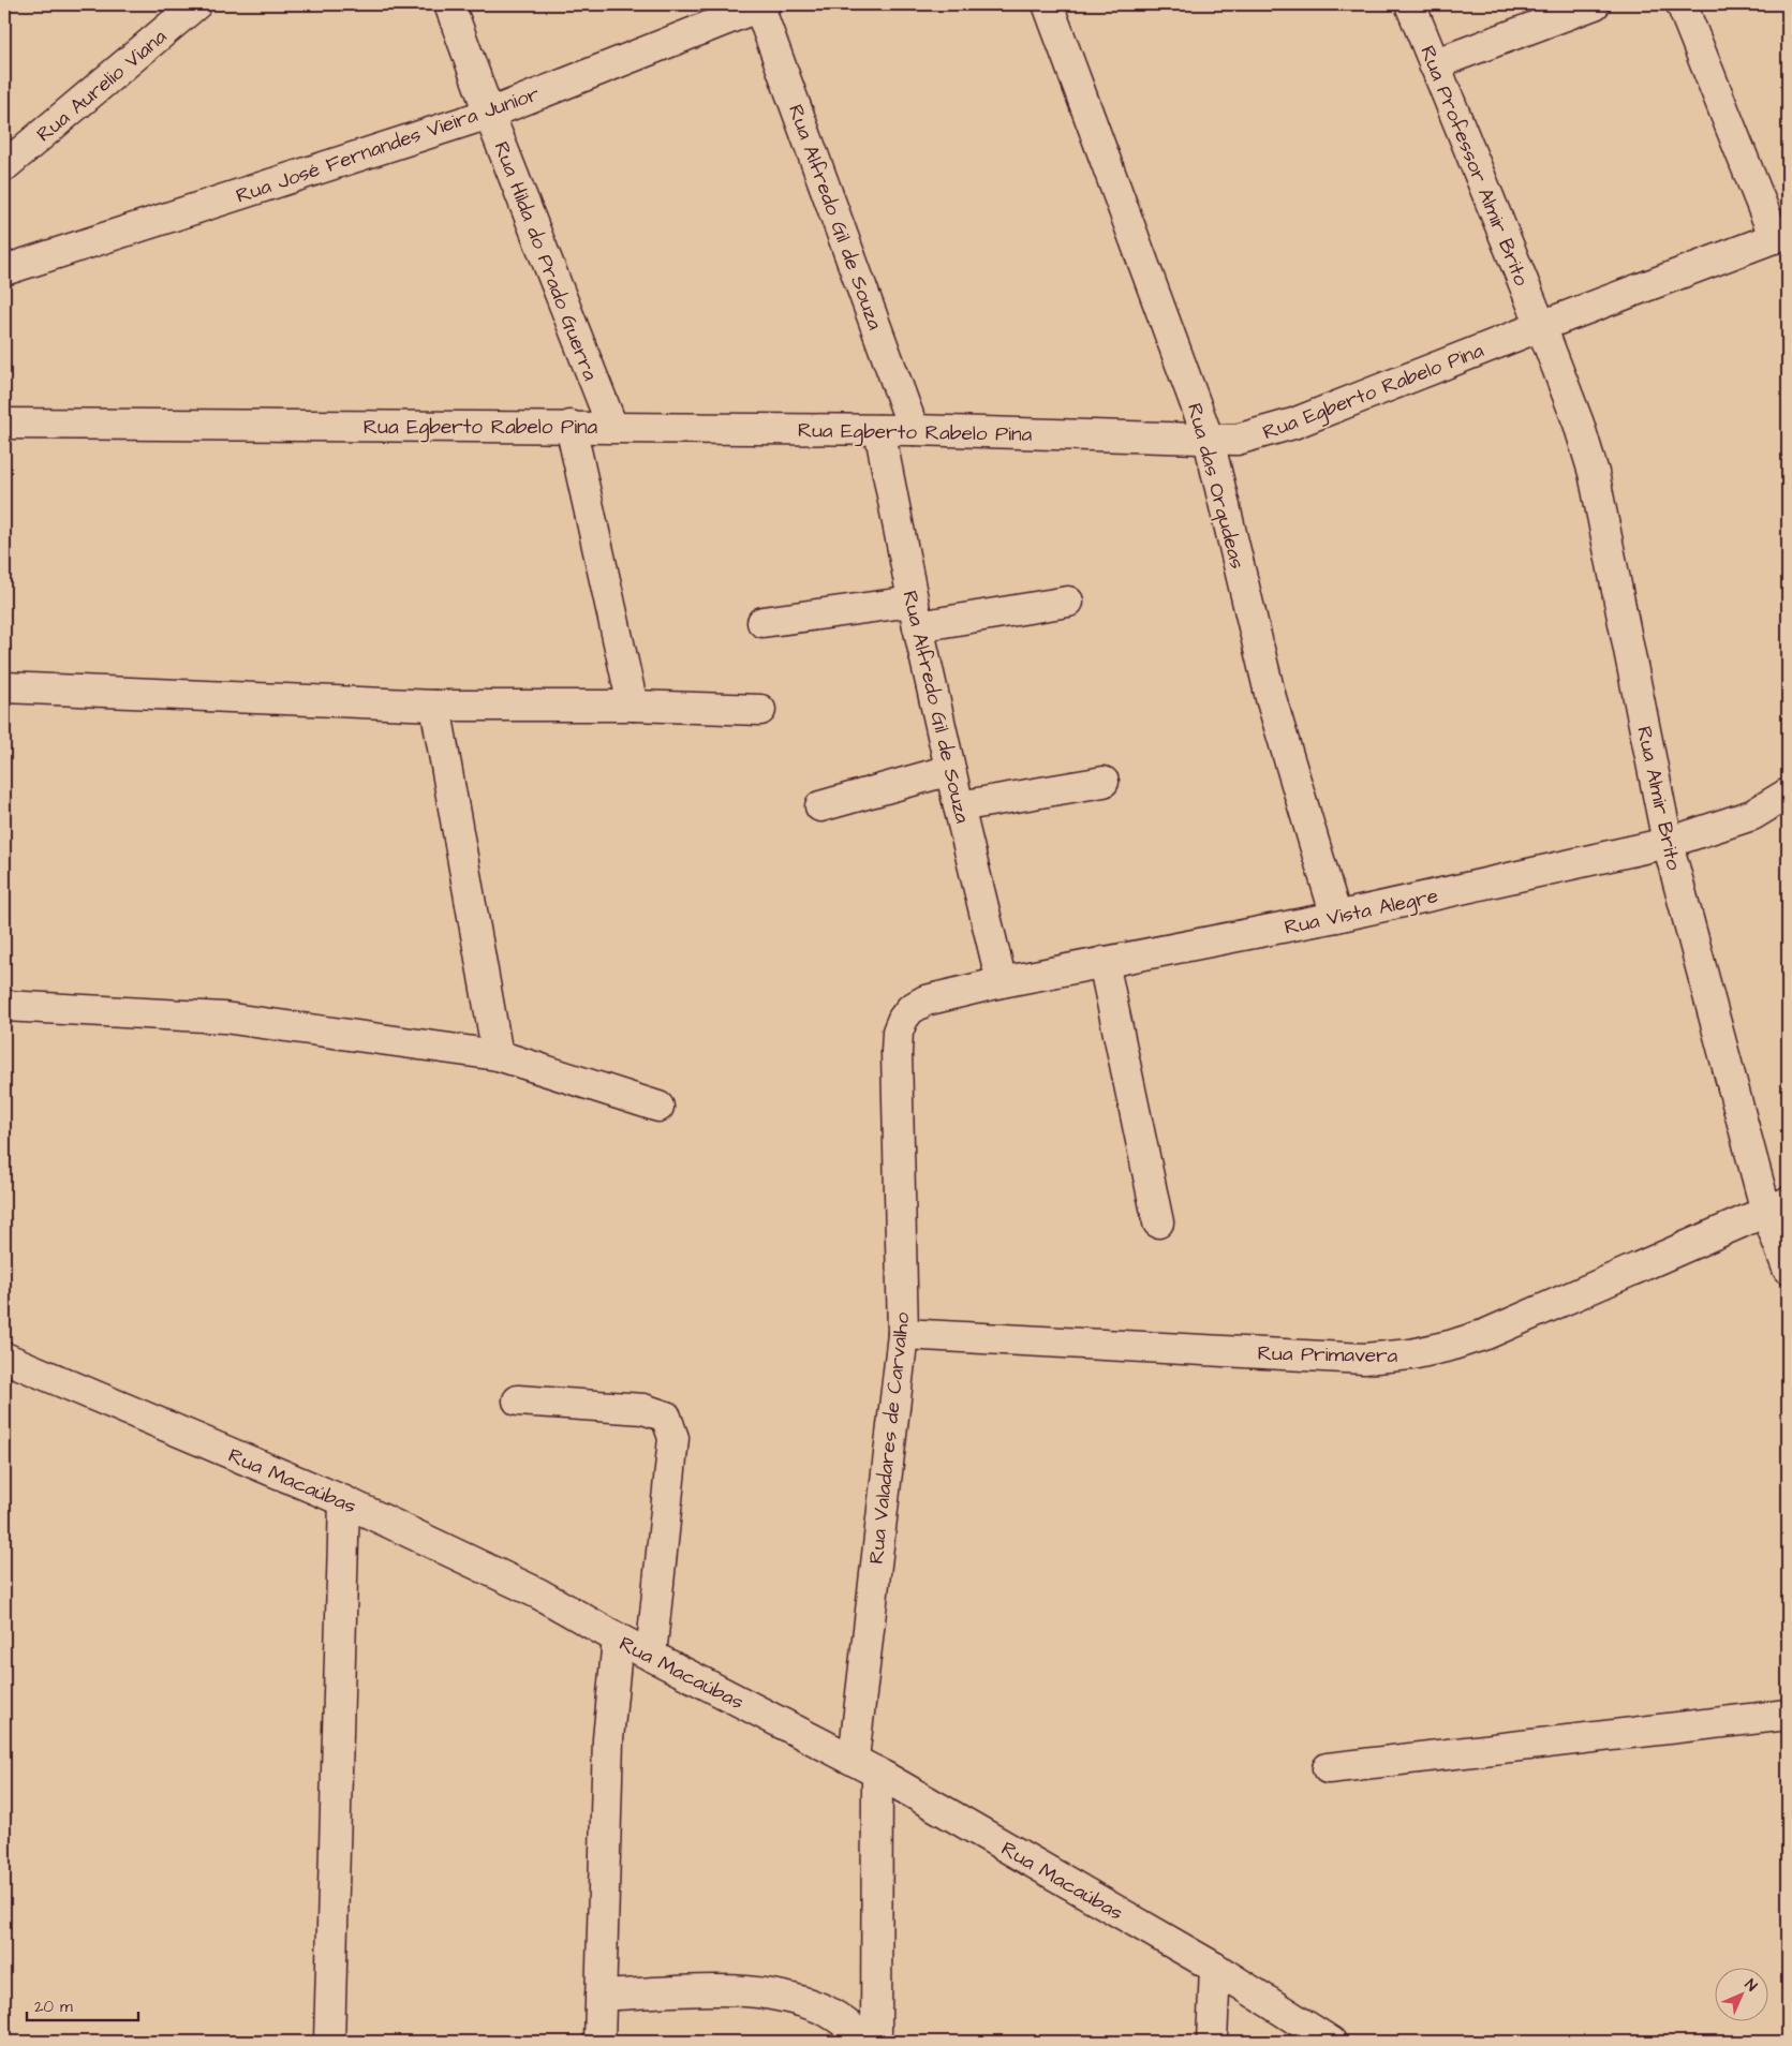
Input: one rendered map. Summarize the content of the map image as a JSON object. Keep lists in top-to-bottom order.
{
  "streets": {
    "street": [
      "Rua Aurelio Viana",
      "Rua José Fernandes Vieira Junior",
      "Rua Professor Almir Brito",
      "Rua Alfredo Gil de Souza",
      "Rua Hilda do Prado Guerra",
      "Rua Egberto Rabelo Pina",
      "Rua das Orqudeas",
      "Rua Almir Brito",
      "Rua Vista Alegre",
      "Rua Primavera",
      "Rua Valadares de Carvalho",
      "Rua Macaúbas"
    ]
  },
  "crossings": [
    ["Rua José Fernandes Vieira Junior", "Rua Alfredo Gil de Souza"],
    ["Rua José Fernandes Vieira Junior", "Rua Hilda do Prado Guerra"],
    ["Rua Professor Almir Brito", "Rua Egberto Rabelo Pina"],
    ["Rua Professor Almir Brito", "Rua Almir Brito"],
    ["Rua Alfredo Gil de Souza", "Rua Egberto Rabelo Pina"],
    ["Rua Alfredo Gil de Souza", "Rua Vista Alegre"],
    ["Rua Hilda do Prado Guerra", "Rua Egberto Rabelo Pina"],
    ["Rua Egberto Rabelo Pina", "Rua das Orqudeas"],
    ["Rua Egberto Rabelo Pina", "Rua Almir Brito"],
    ["Rua das Orqudeas", "Rua Vista Alegre"],
    ["Rua Almir Brito", "Rua Vista Alegre"],
    ["Rua Almir Brito", "Rua Primavera"],
    ["Rua Vista Alegre", "Rua Valadares de Carvalho"],
    ["Rua Primavera", "Rua Valadares de Carvalho"],
    ["Rua Valadares de Carvalho", "Rua Macaúbas"]
  ],
  "scale_bar": "20 m",
  "north": "top right"
}
